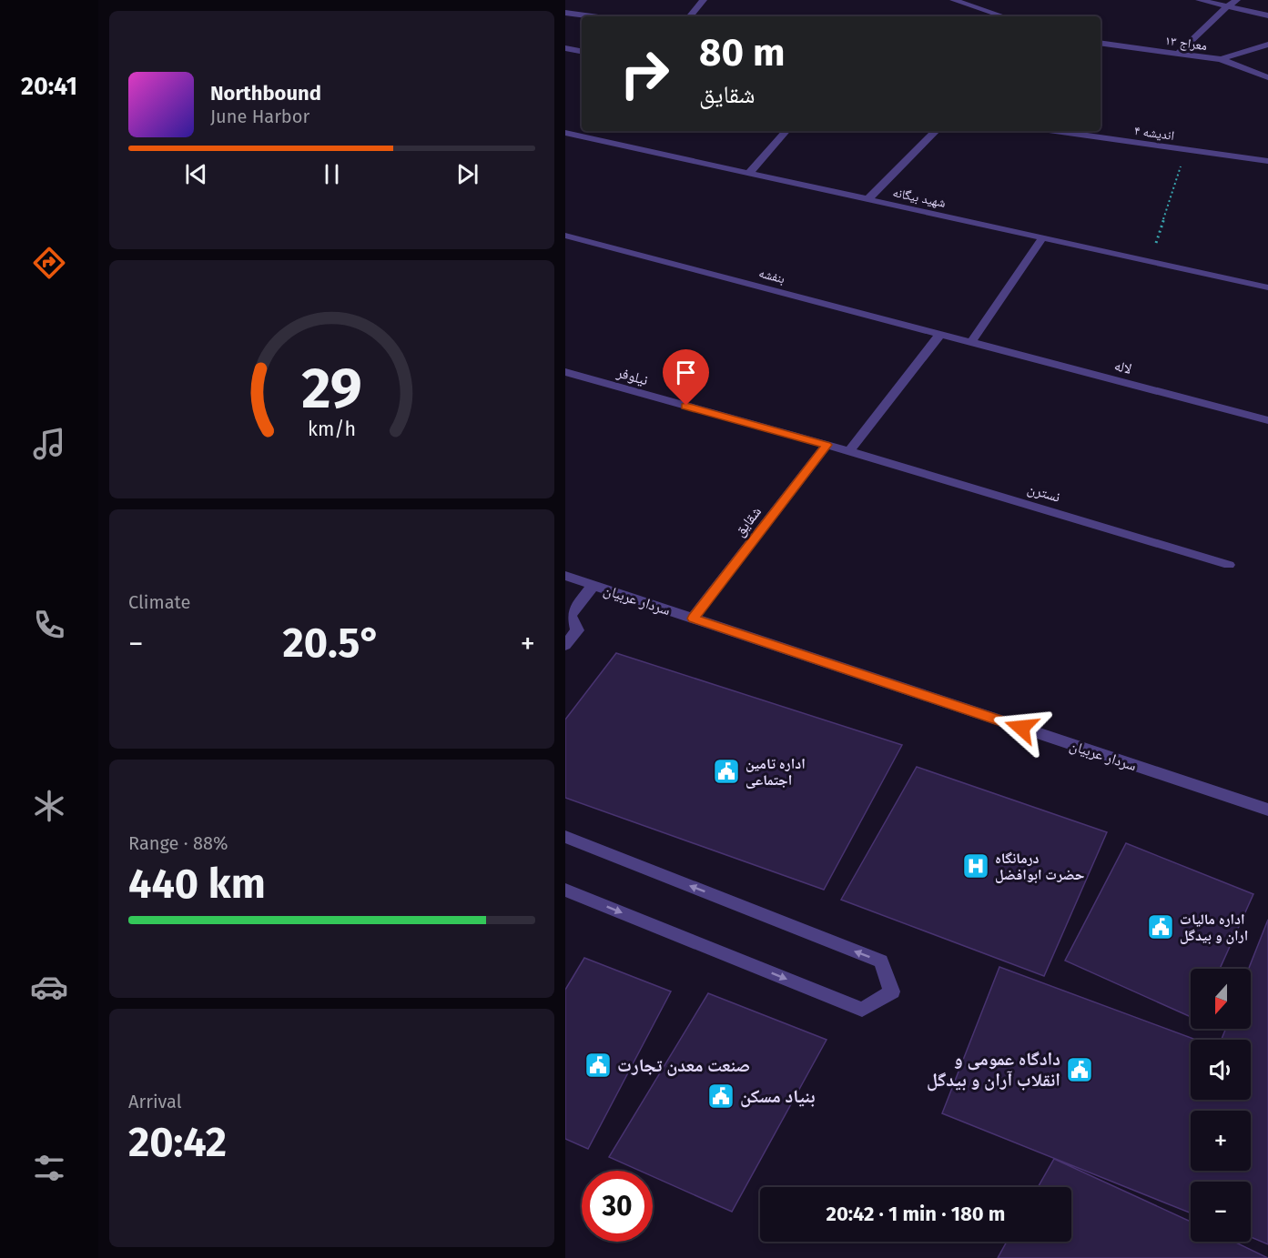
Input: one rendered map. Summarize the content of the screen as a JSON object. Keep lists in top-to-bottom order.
{
  "streets": {
    "street": [
      "معراج ۱۳",
      "اندیشه ۴",
      "شهید بیگانه",
      "بنفشه",
      "لاله",
      "نیلوفر",
      "نسترن",
      "شقایق",
      "سردار عربیان"
    ]
  },
  "crossings": [
    ["بنفشه", "لاله"],
    ["نیلوفر", "نسترن"],
    ["نیلوفر", "شقایق"],
    ["شقایق", "سردار عربیان"]
  ],
  "places": {
    "public building": [
      "اداره تامین اجتماعی",
      "اداره مالیات اران و بیدگل",
      "صنعت معدن تجارت",
      "دادگاه عمومی و انقلاب آران و بیدگل",
      "بنیاد مسکن"
    ],
    "hospital": ["درمانگاه حضرت ابوافضل"]
  },
  "north": "bottom",
  "page": {
    "tabs": "20:41",
    "turn": ["80 m", "شقایق"],
    "song": ["Northbound", "June Harbor"],
    "tile": [
      "Climate",
      ["Range · 88%", "440 km"],
      ["Arrival", "20:42"]
    ],
    "heat": ["−", "20.5°", "+"],
    "map_buttons": ["+", "−"],
    "limit": "30",
    "trip": "20:42 · 1 min · 180 m",
    "gauge": ["29", "km/h"]
  }
}
